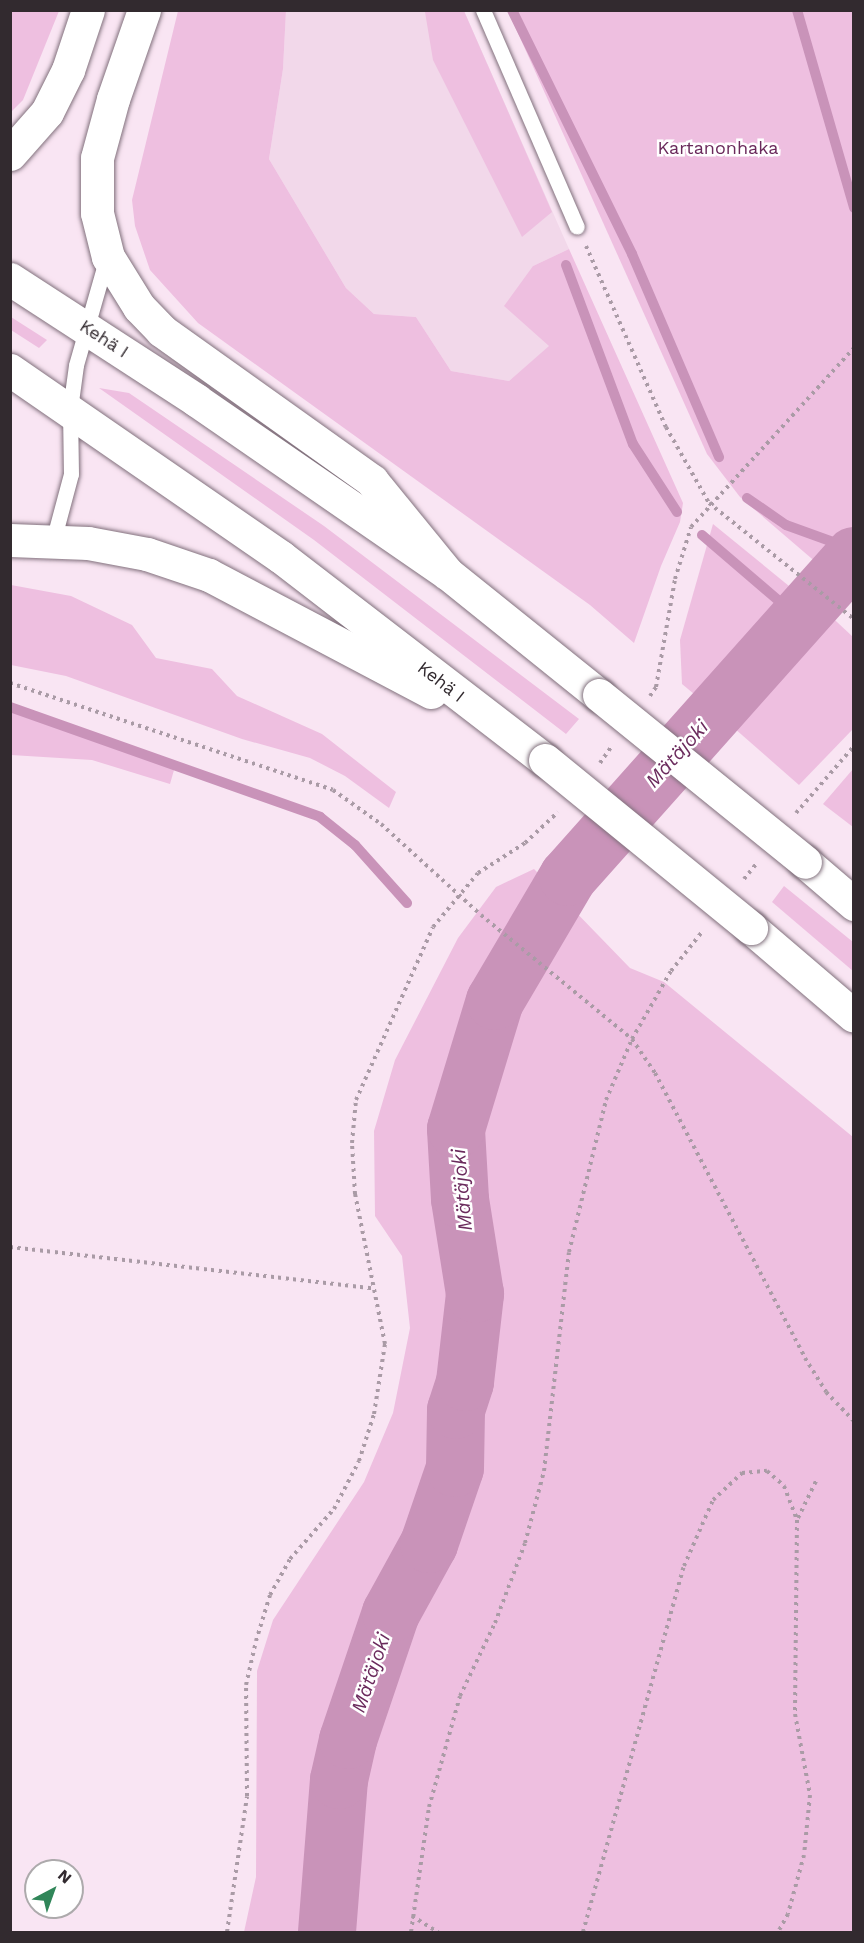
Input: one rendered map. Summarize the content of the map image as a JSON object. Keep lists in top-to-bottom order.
{
  "streets": {
    "highway": ["Kehä I"]
  },
  "water": ["Mätäjoki"],
  "parks": ["Kartanonhaka"],
  "north": "top right"
}
